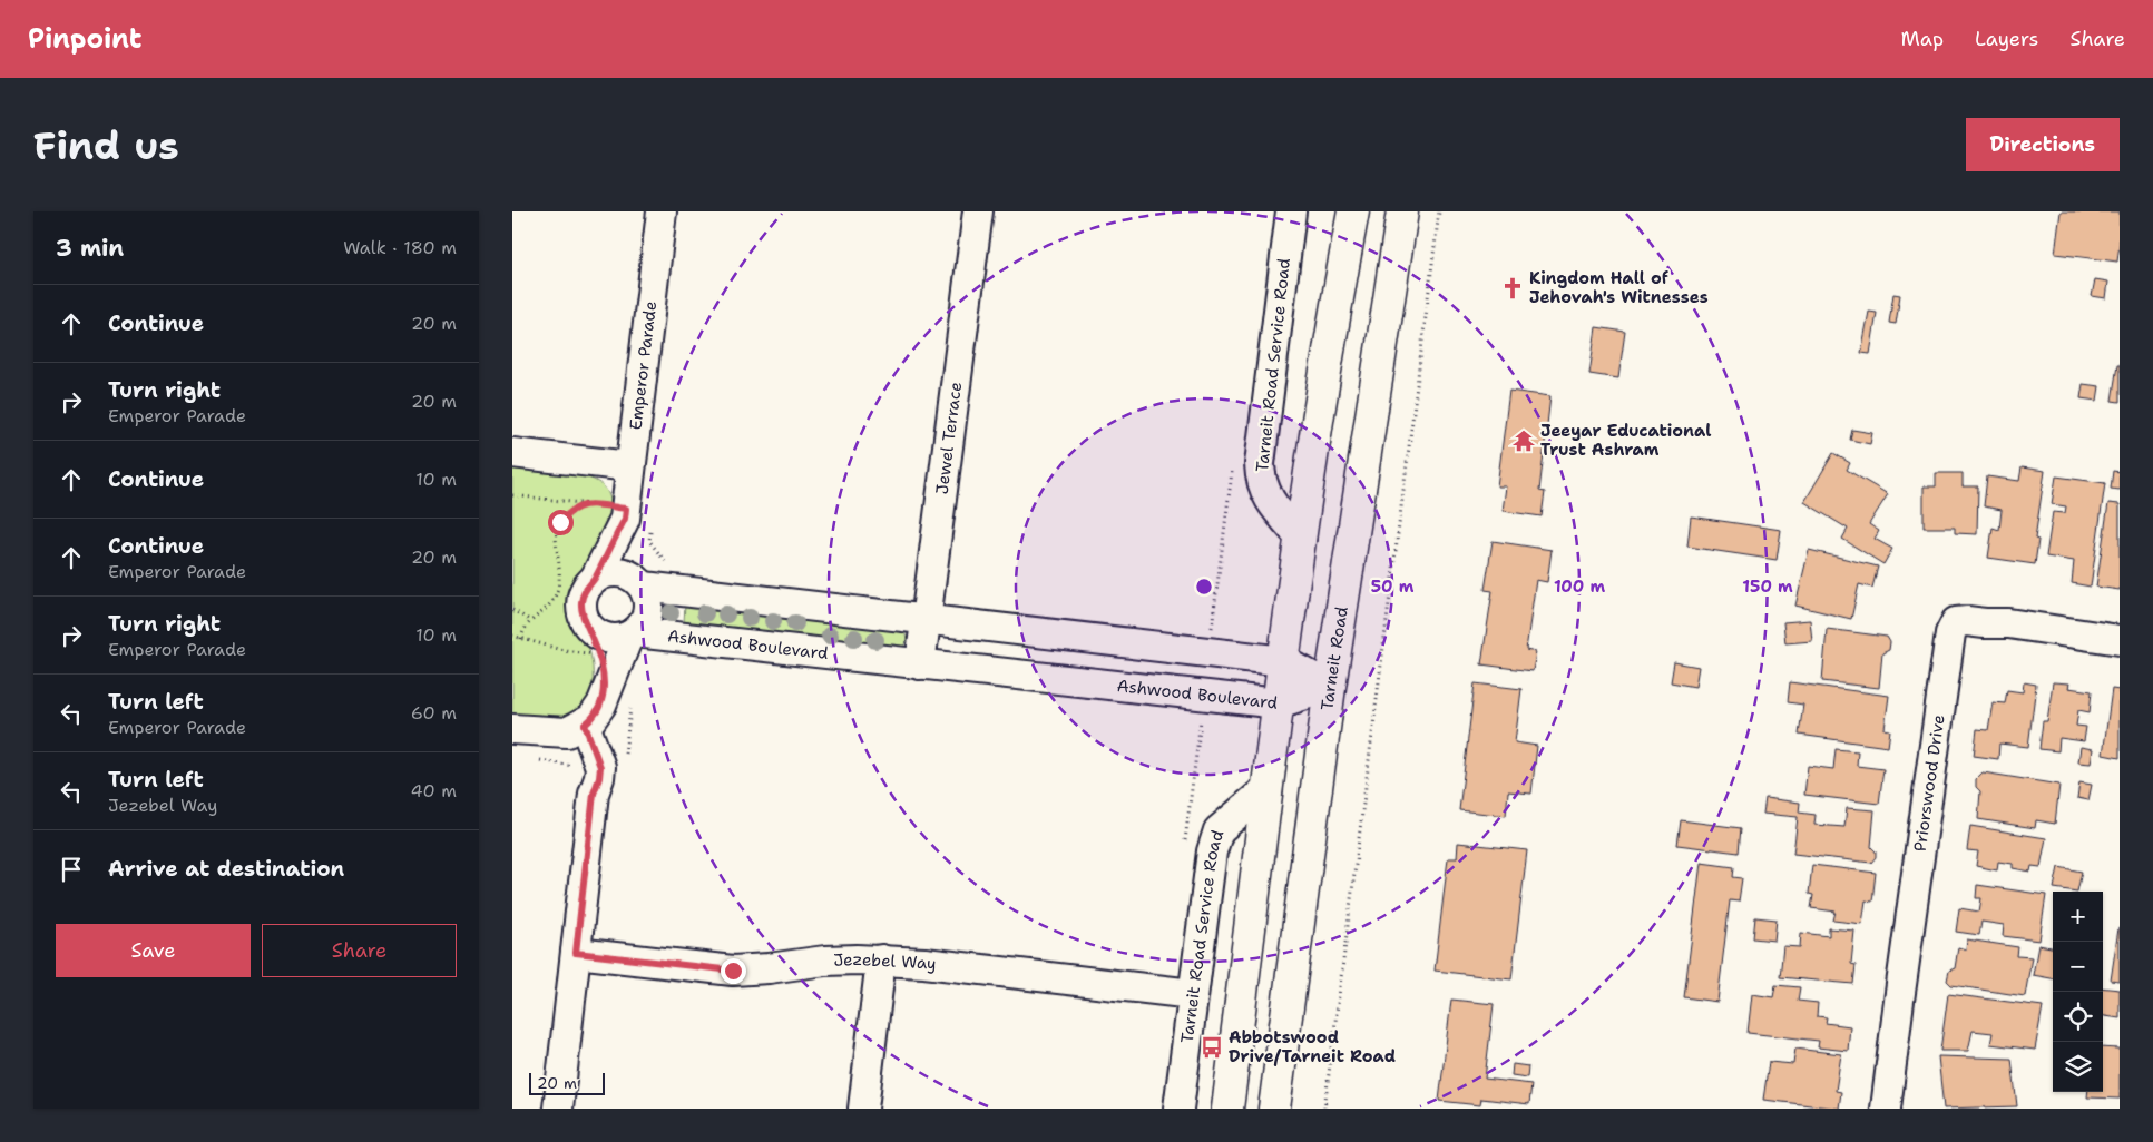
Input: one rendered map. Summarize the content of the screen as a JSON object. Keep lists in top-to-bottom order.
{
  "streets": {
    "main road": ["Tarneit Road"],
    "street": [
      "Emperor Parade",
      "Tarneit Road Service Road",
      "Jewel Terrace",
      "Ashwood Boulevard",
      "Priorswood Drive",
      "Jezebel Way"
    ]
  },
  "crossings": [
    ["Emperor Parade", "Ashwood Boulevard"],
    ["Tarneit Road Service Road", "Jezebel Way"],
    ["Jewel Terrace", "Ashwood Boulevard"],
    ["Ashwood Boulevard", "Tarneit Road"]
  ],
  "places": {
    "church": ["Kingdom Hall of Jehovah's Witnesses"],
    "temple": ["Jeeyar Educational Trust Ashram"],
    "bus stop": ["Abbotswood Drive/Tarneit Road"]
  },
  "scale_bar": "20 m",
  "page": {
    "header": "Pinpoint",
    "nav": ["Map", "Layers", "Share"],
    "buttons": [
      "Directions",
      ["Save", "Share"]
    ],
    "title": "Find us",
    "heading": ["3 min", "Walk · 180 m"],
    "list": [
      ["Continue", "20 m"],
      ["Turn right", "Emperor Parade", "20 m"],
      ["Continue", "10 m"],
      ["Continue", "Emperor Parade", "20 m"],
      ["Turn right", "Emperor Parade", "10 m"],
      ["Turn left", "Emperor Parade", "60 m"],
      ["Turn left", "Jezebel Way", "40 m"],
      "Arrive at destination"
    ],
    "map_buttons": ["+", "−"],
    "scale": "20 m"
  },
  "rings": ["50 m", "100 m", "150 m"]
}
